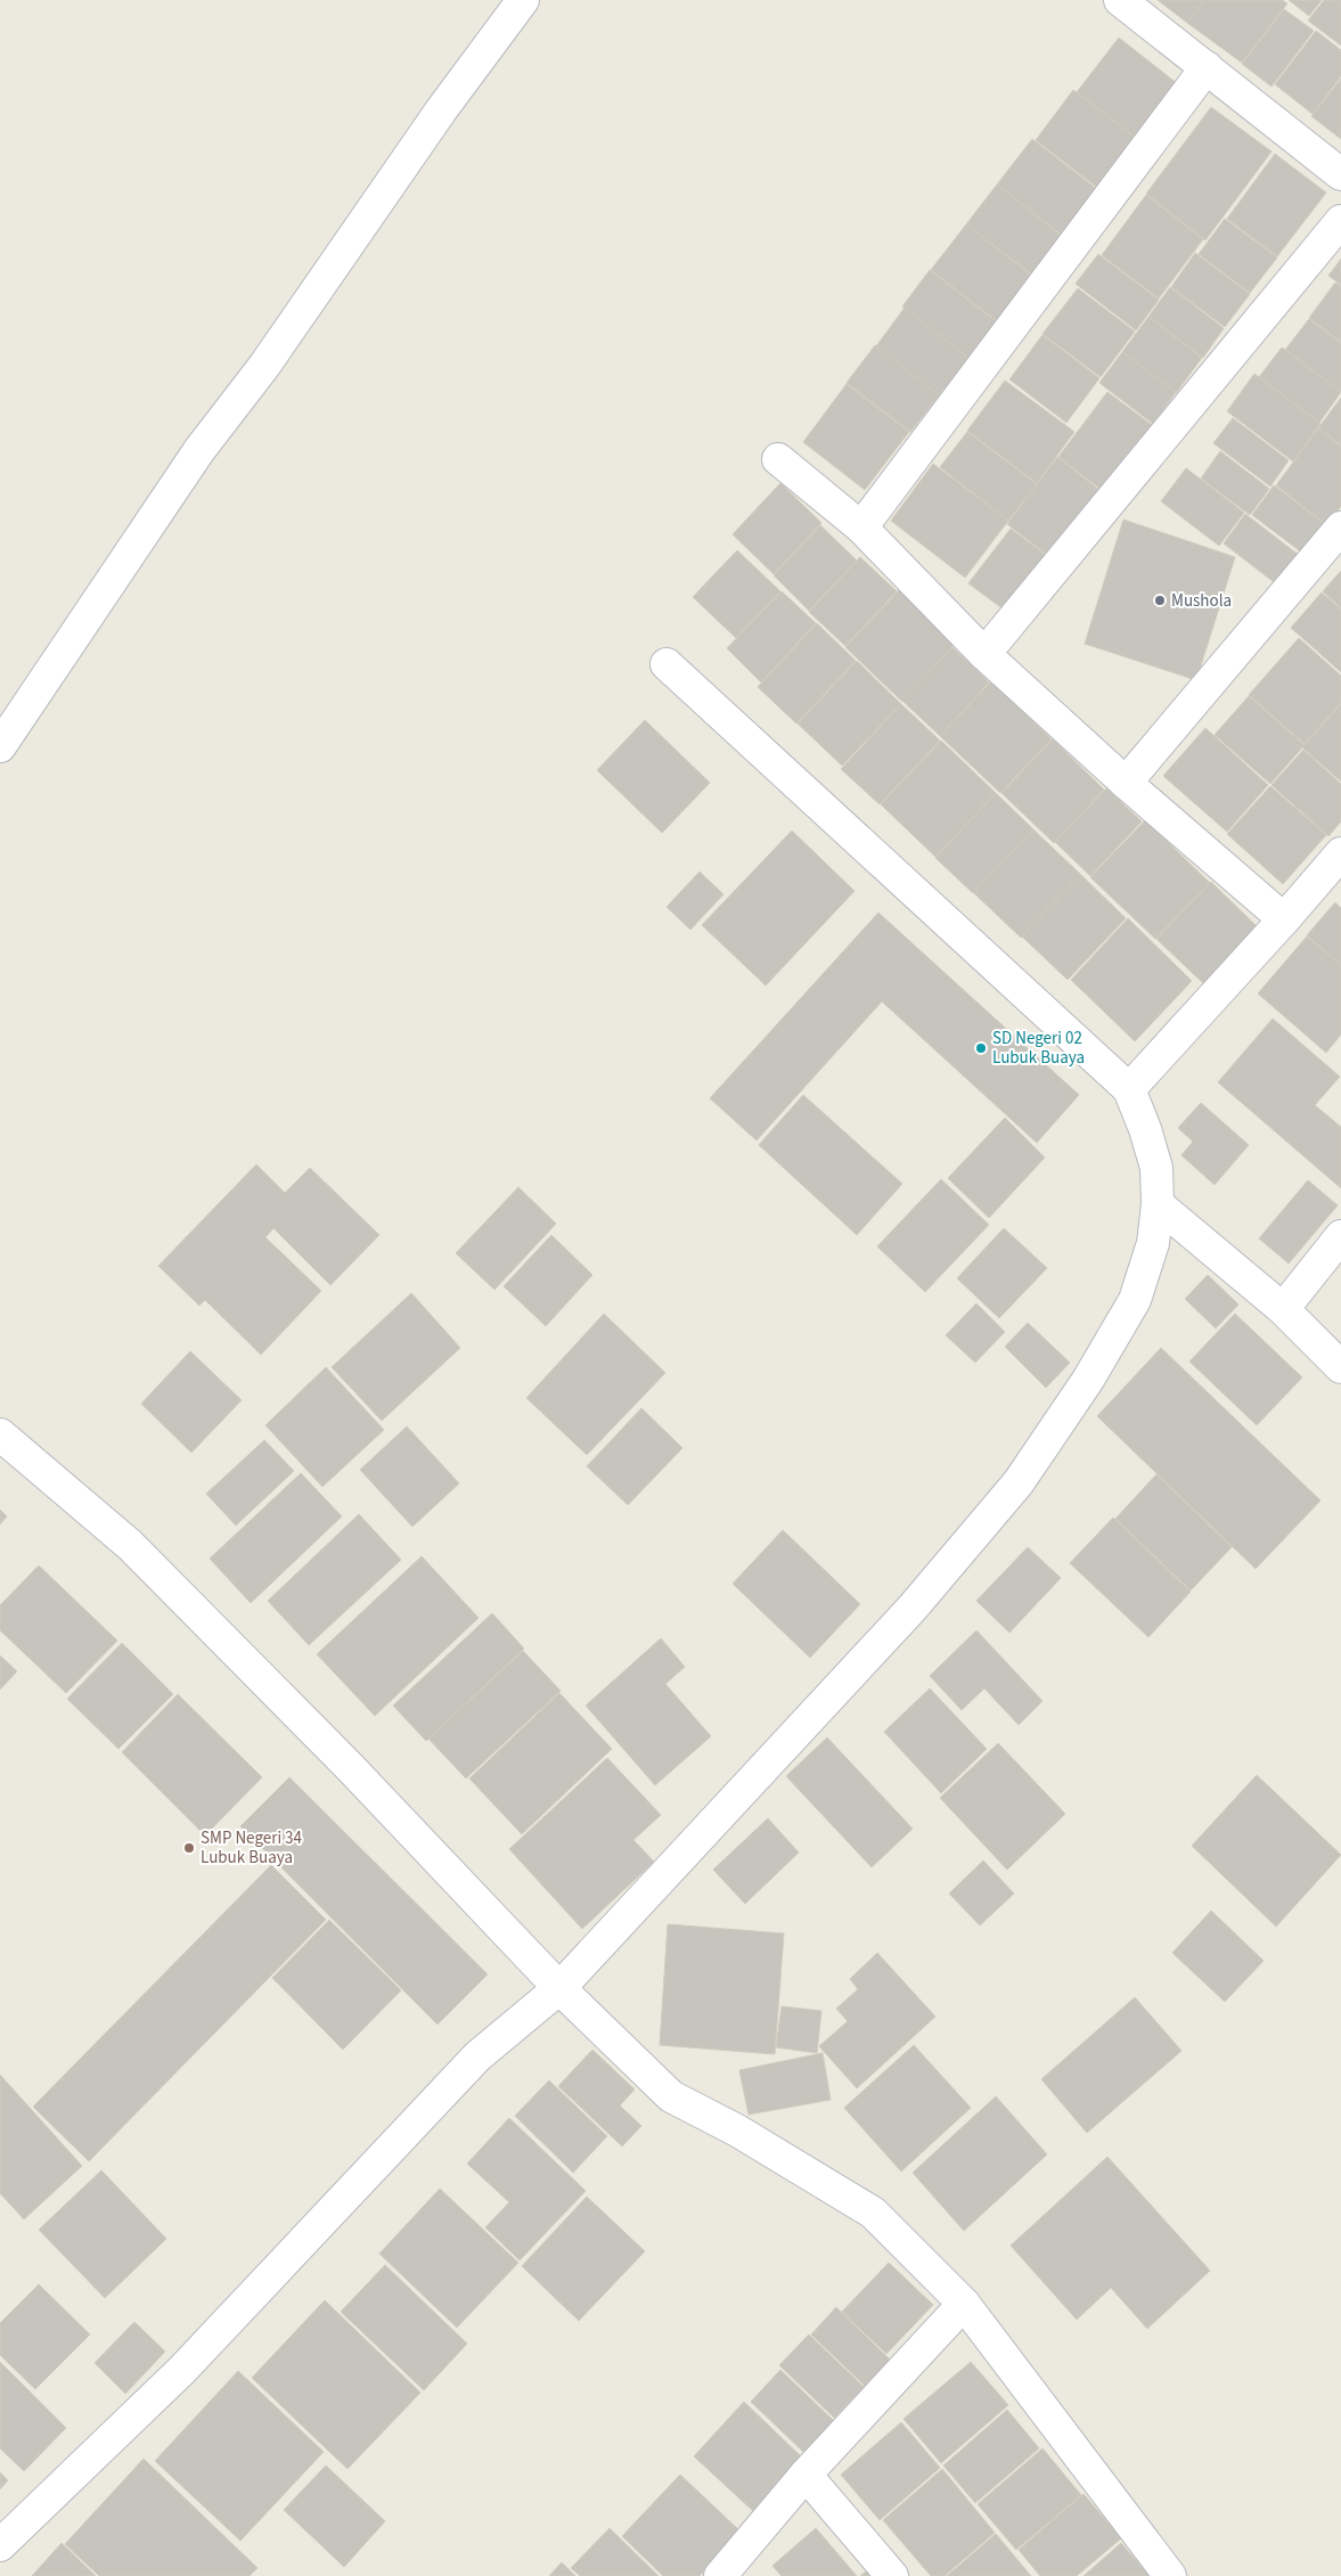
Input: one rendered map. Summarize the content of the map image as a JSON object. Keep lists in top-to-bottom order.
{
  "places": ["Mushola", "SD Negeri 02 Lubuk Buaya", "SMP Negeri 34 Lubuk Buaya"]
}
